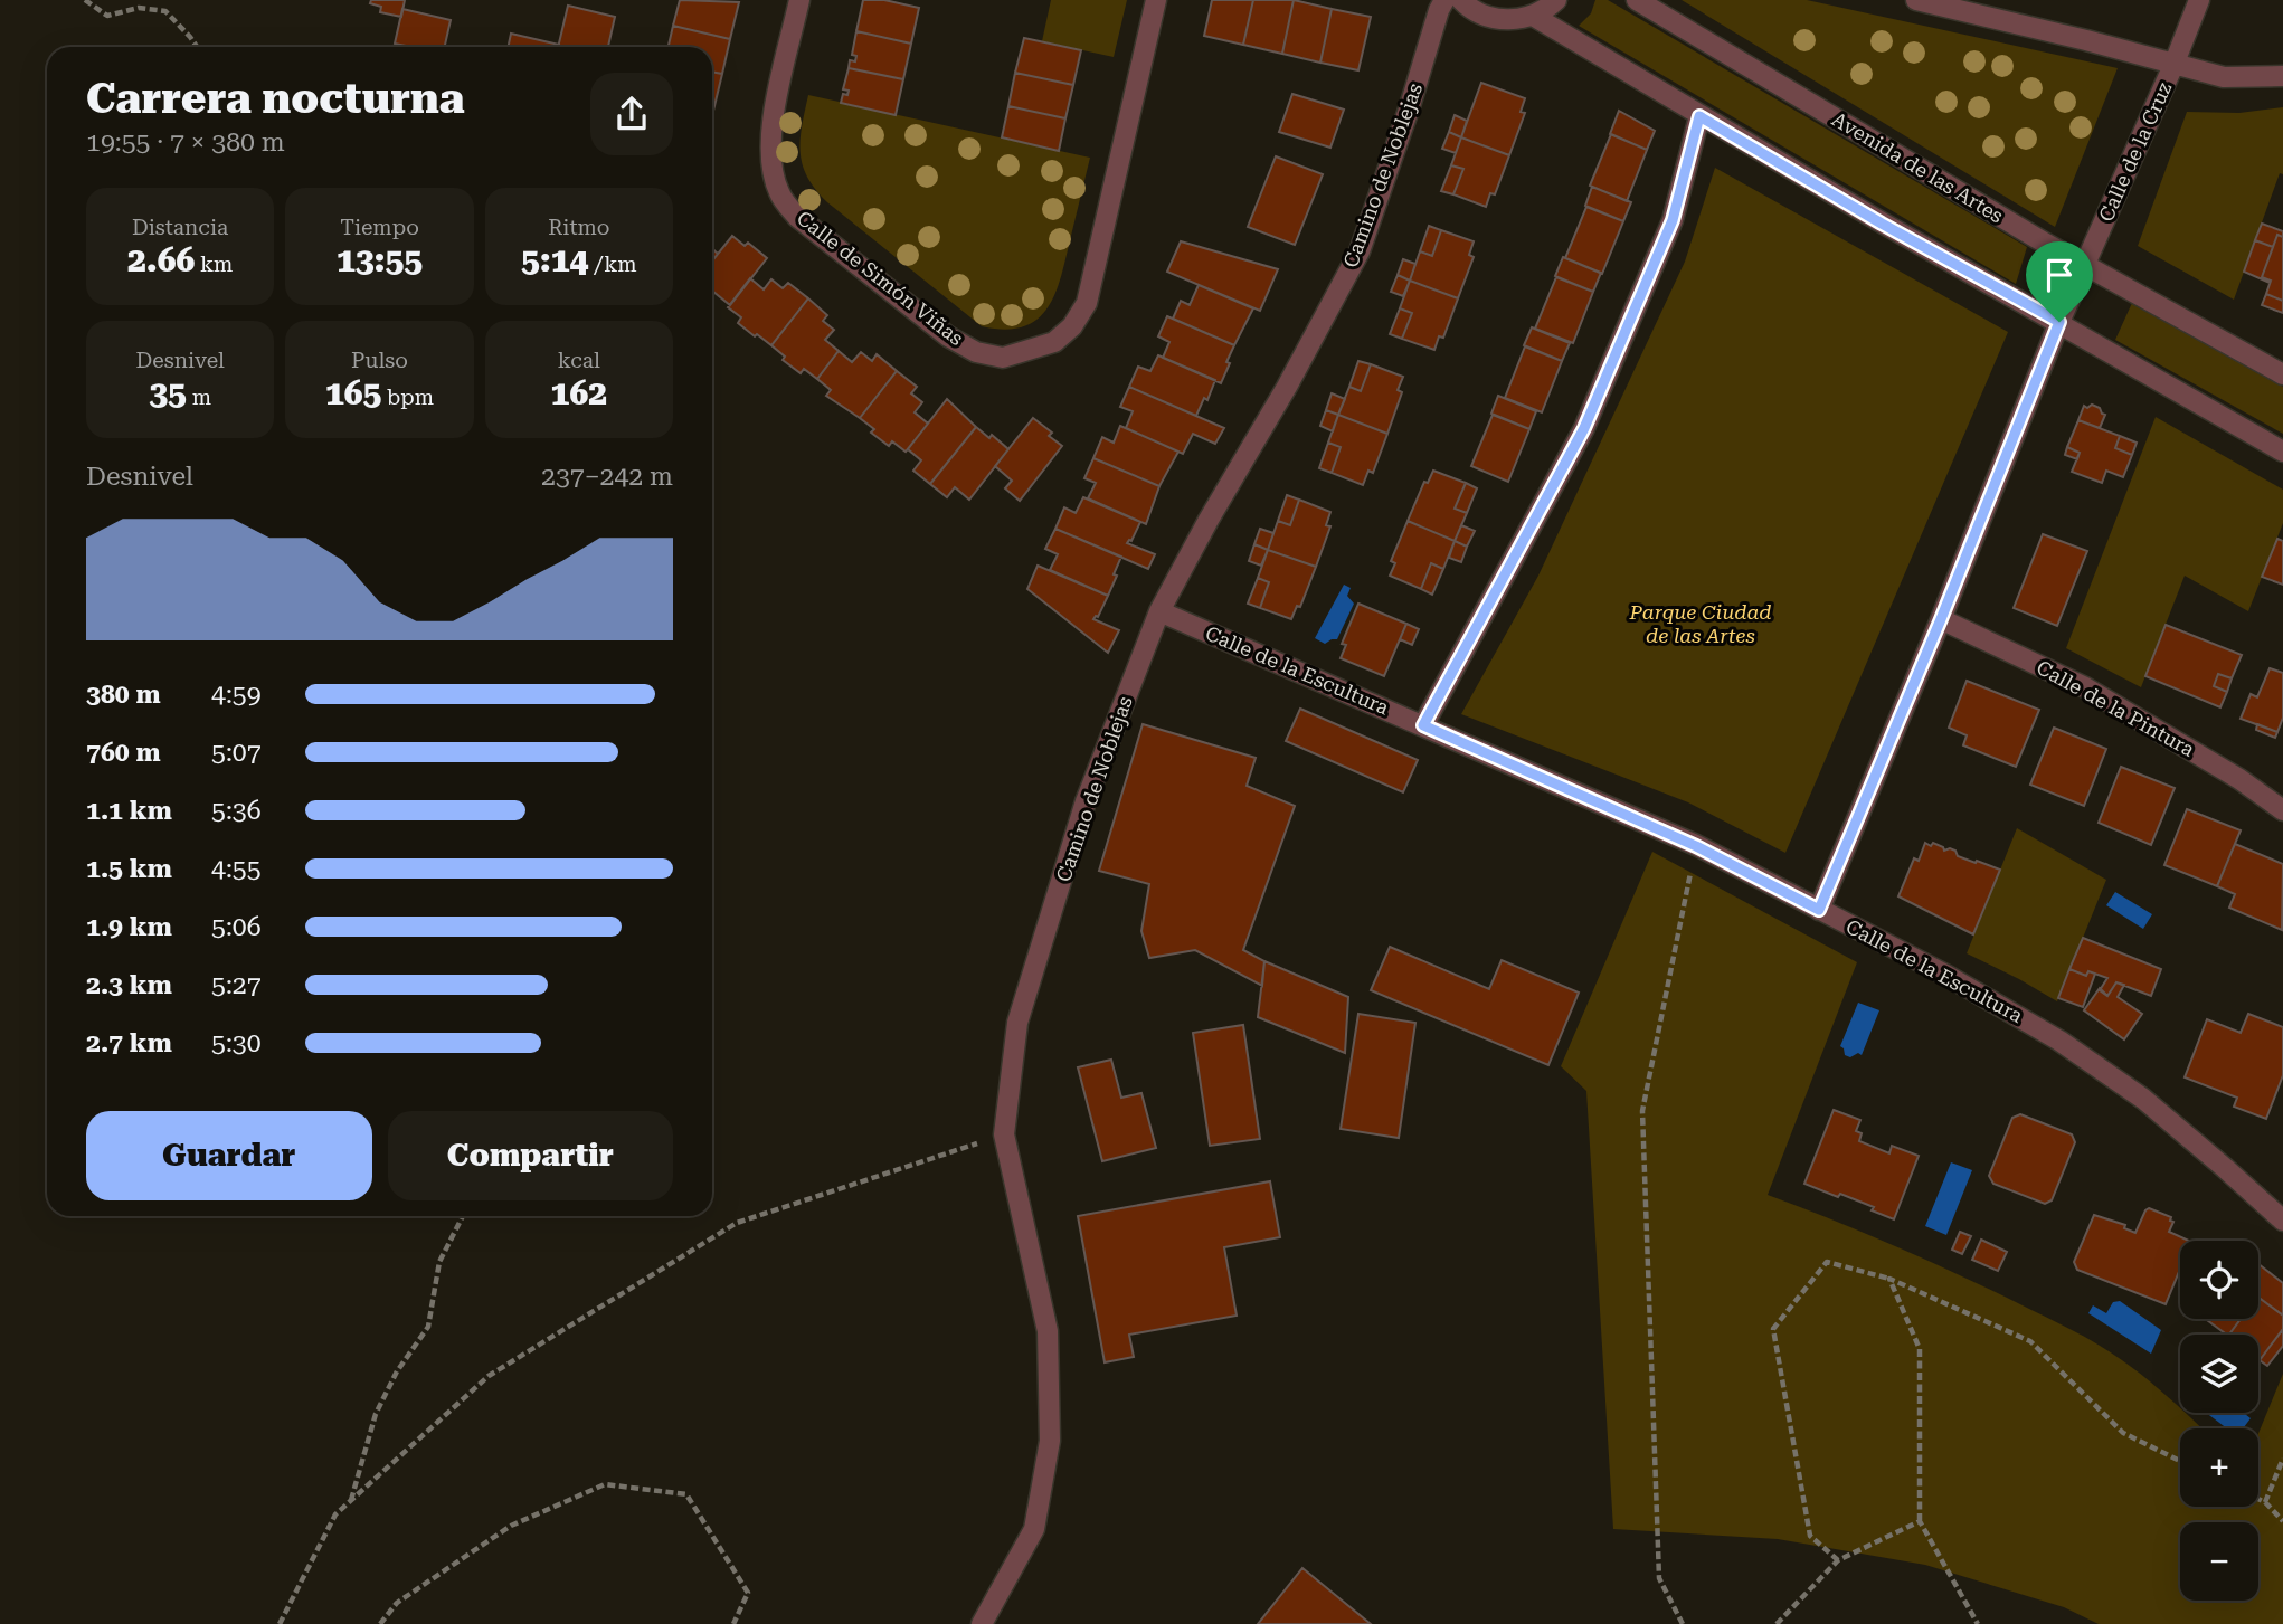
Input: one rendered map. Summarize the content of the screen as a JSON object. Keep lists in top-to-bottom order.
{
  "streets": {
    "street": [
      "Calle de la Cruz",
      "Avenida de las Artes",
      "Camino de Noblejas",
      "Calle de Simón Viñas",
      "Calle de la Escultura",
      "Calle de la Pintura"
    ]
  },
  "crossings": [
    ["Calle de la Cruz", "Avenida de las Artes"],
    ["Calle de la Cruz", "Calle de la Escultura"],
    ["Calle de la Cruz", "Calle de la Pintura"],
    ["Camino de Noblejas", "Calle de la Escultura"]
  ],
  "parks": ["Parque Ciudad de las Artes"],
  "page": {
    "heading": ["Carrera nocturna", "19:55 · 7 × 380 m"],
    "stats": [
      ["Distancia", "2.66 km"],
      ["Tiempo", "13:55"],
      ["Ritmo", "5:14 /km"],
      ["Desnivel", "35 m"],
      ["Pulso", "165 bpm"],
      ["kcal", "162"]
    ],
    "chart": ["Desnivel", "237–242 m"],
    "list": [
      {
        "name": "380 m",
        "note": "4:59"
      },
      {
        "name": "760 m",
        "note": "5:07"
      },
      {
        "name": "1.1 km",
        "note": "5:36"
      },
      {
        "name": "1.5 km",
        "note": "4:55"
      },
      {
        "name": "1.9 km",
        "note": "5:06"
      },
      {
        "name": "2.3 km",
        "note": "5:27"
      },
      {
        "name": "2.7 km",
        "note": "5:30"
      }
    ],
    "buttons": ["Guardar", "Compartir"],
    "map_buttons": ["+", "−"]
  }
}
